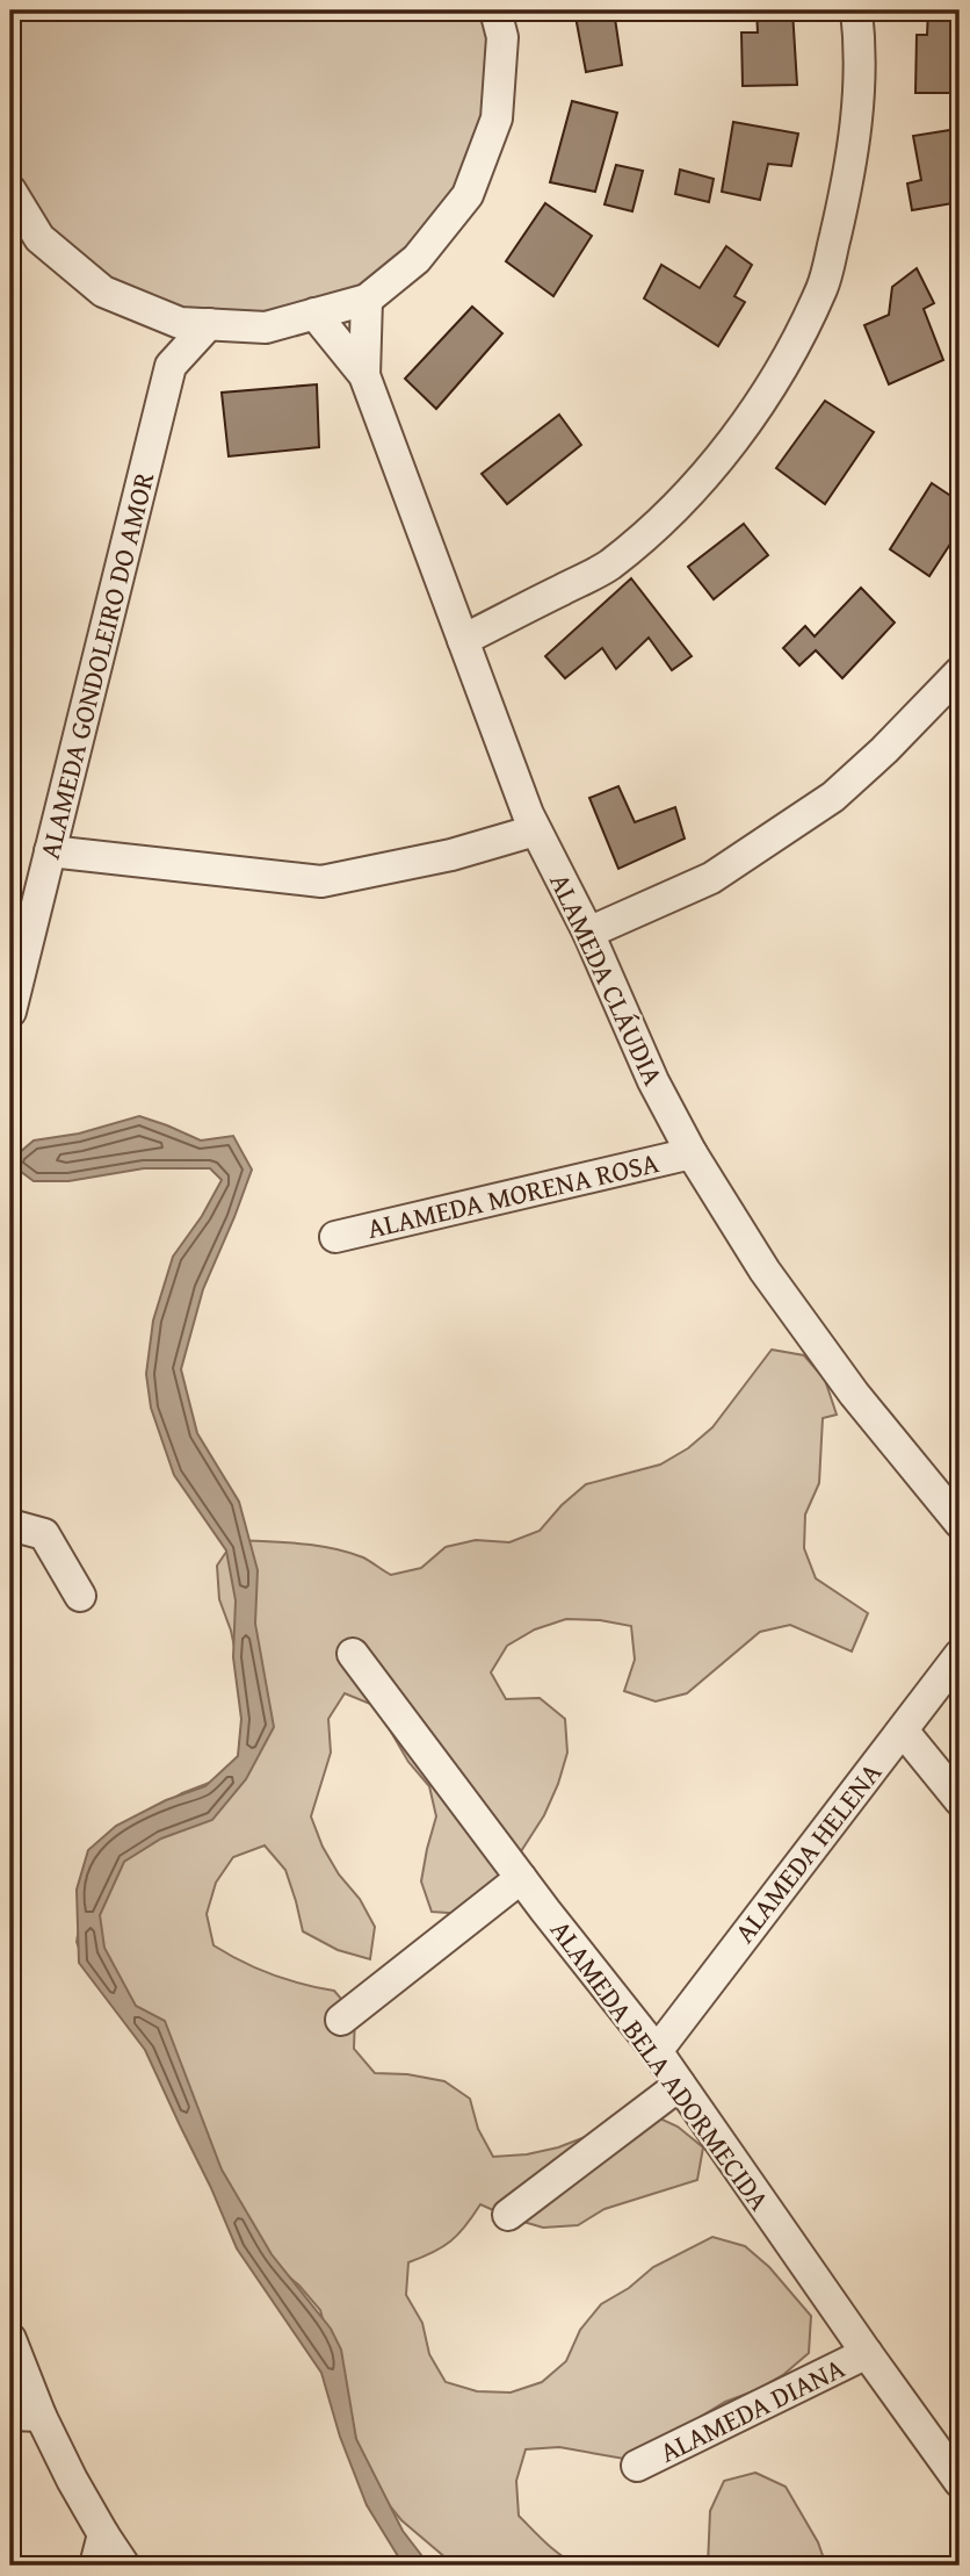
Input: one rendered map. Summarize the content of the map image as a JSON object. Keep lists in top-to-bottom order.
{
  "streets": {
    "street": [
      "ALAMEDA GONDOLEIRO DO AMOR",
      "ALAMEDA CLÁUDIA",
      "ALAMEDA MORENA ROSA",
      "ALAMEDA HELENA",
      "ALAMEDA BELA ADORMECIDA",
      "ALAMEDA DIANA"
    ]
  },
  "crossings": [
    ["ALAMEDA CLÁUDIA", "ALAMEDA MORENA ROSA"],
    ["ALAMEDA HELENA", "ALAMEDA BELA ADORMECIDA"],
    ["ALAMEDA BELA ADORMECIDA", "ALAMEDA DIANA"]
  ]
}
